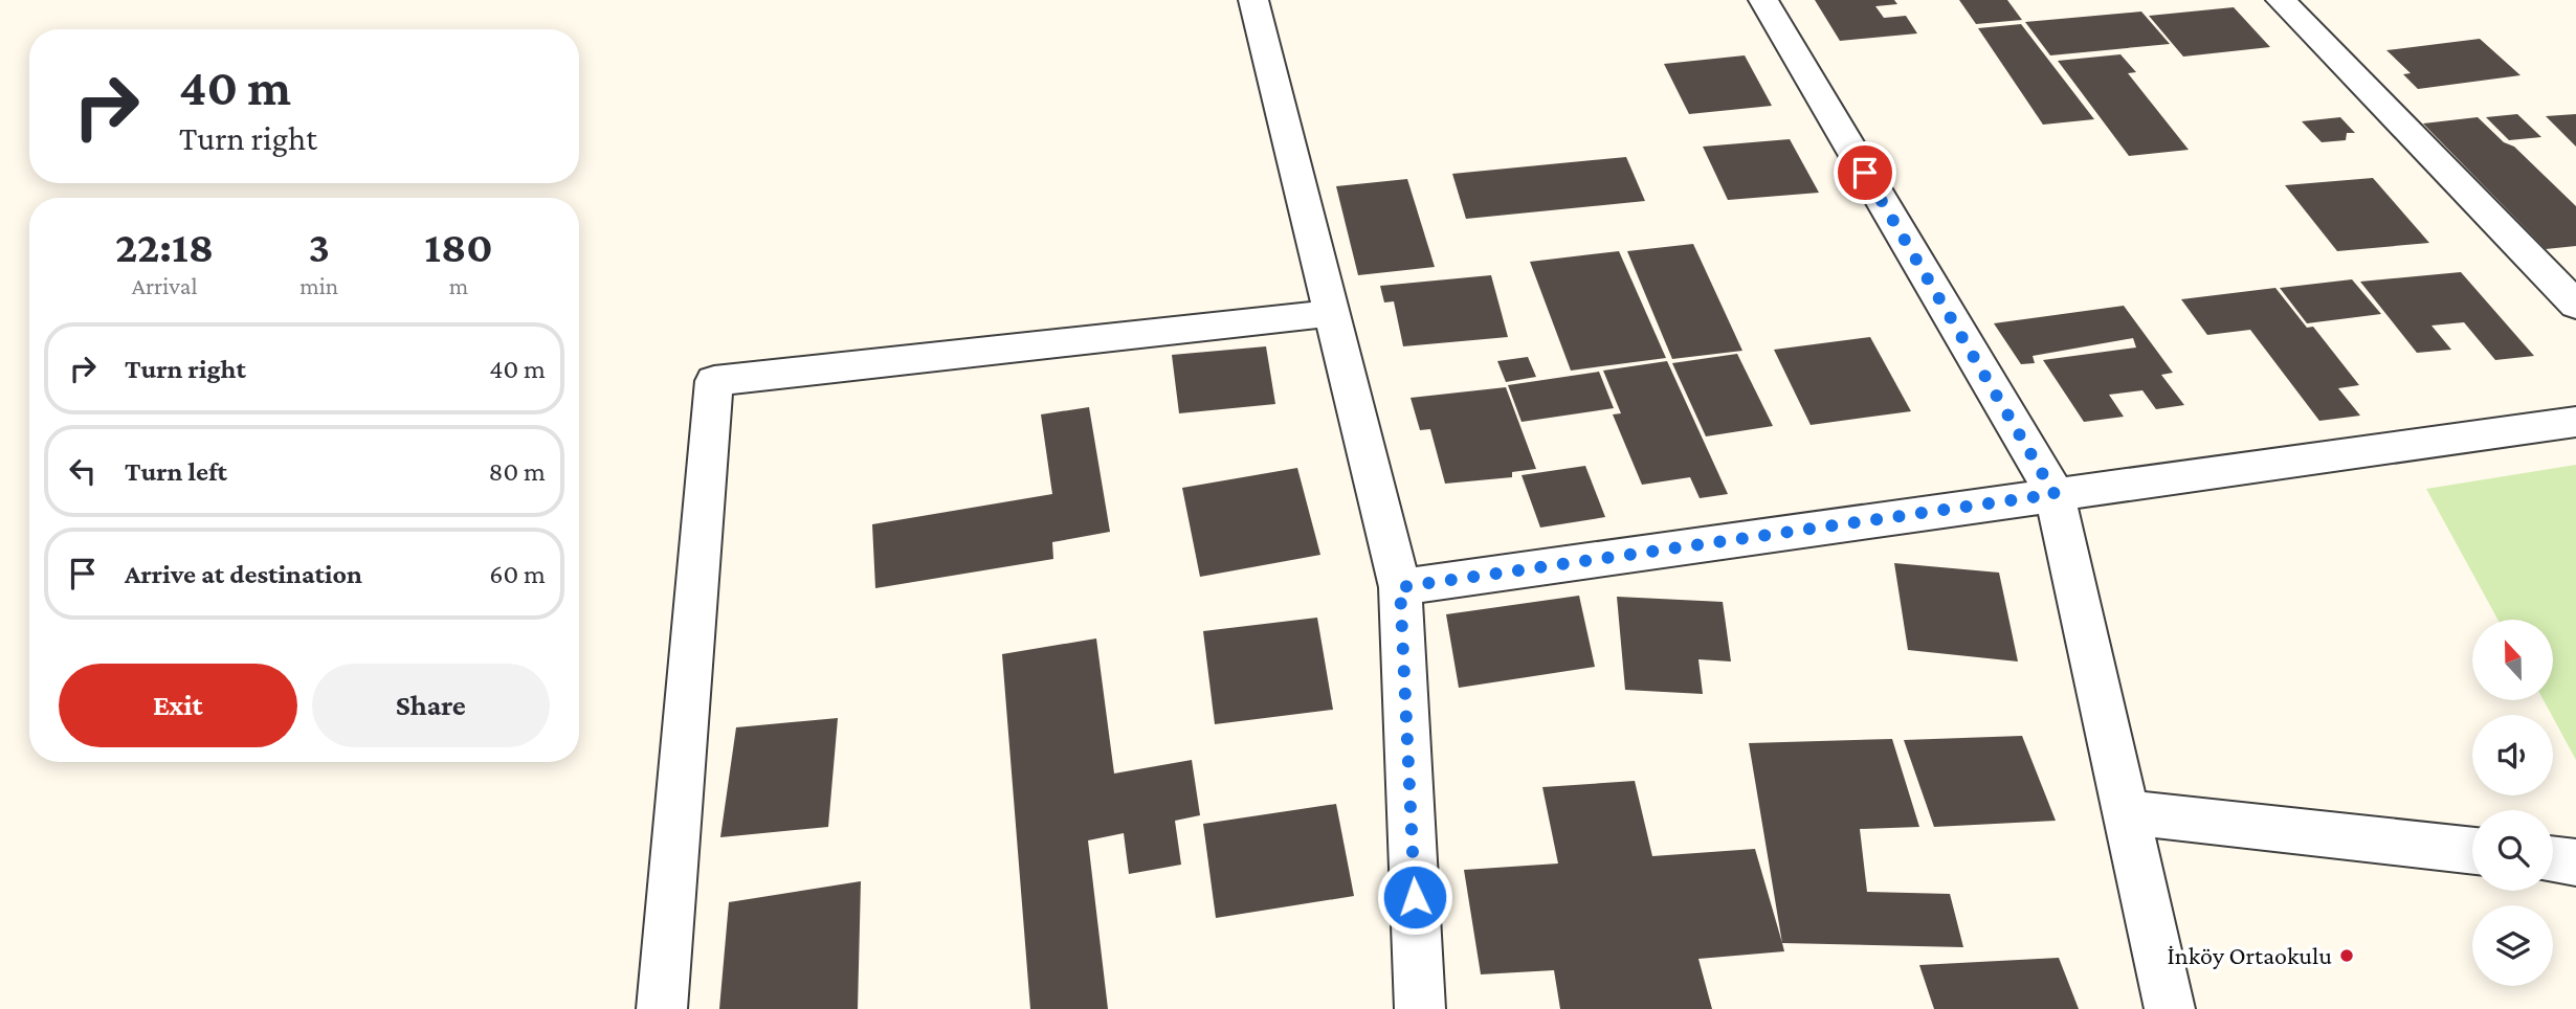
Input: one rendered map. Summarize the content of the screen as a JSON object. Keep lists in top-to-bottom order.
{
  "places": ["İnköy Ortaokulu"],
  "north": "top",
  "page": {
    "turn": ["40 m", "Turn right"],
    "eta": [
      "22:18",
      "Arrival",
      "3",
      "min",
      "180",
      "m"
    ],
    "list": [
      {
        "name": "Turn right",
        "value": "40 m"
      },
      {
        "name": "Turn left",
        "value": "80 m"
      },
      {
        "name": "Arrive at destination",
        "value": "60 m"
      }
    ],
    "buttons": ["Exit", "Share"]
  }
}
